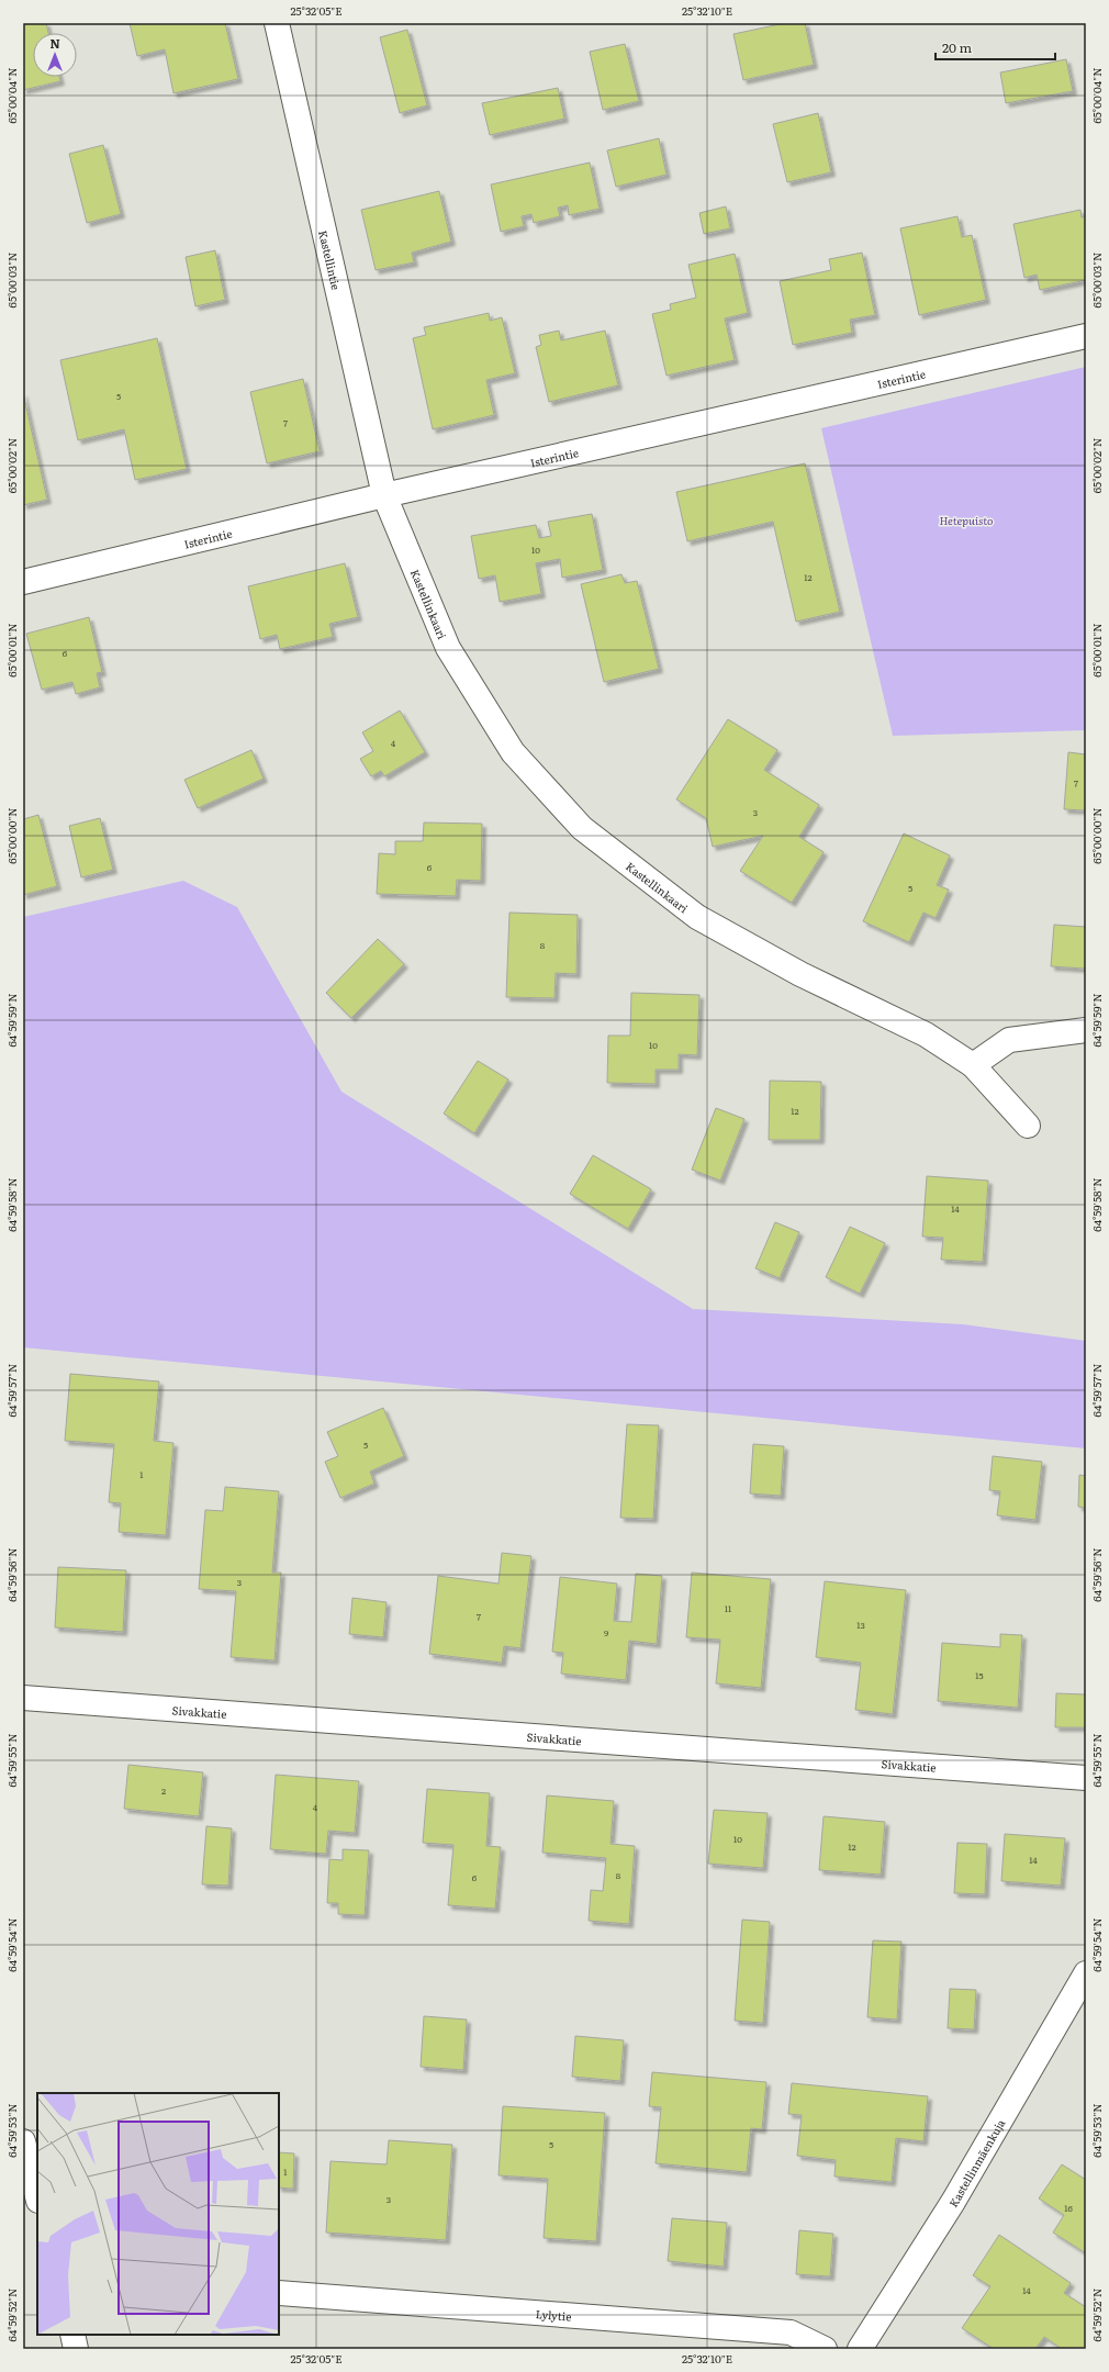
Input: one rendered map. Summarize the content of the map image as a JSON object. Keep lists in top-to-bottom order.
{
  "streets": {
    "street": [
      "Kastellintie",
      "Isterintie",
      "Kastellinkaari",
      "Sivakkatie",
      "Kastellinmäenkuja",
      "Lylytie"
    ]
  },
  "crossings": [
    ["Kastellintie", "Isterintie"],
    ["Kastellintie", "Kastellinkaari"],
    ["Isterintie", "Kastellinkaari"]
  ],
  "parks": ["Hetepuisto"],
  "house_numbers": [
    "5",
    "7",
    "10",
    "12",
    "6",
    "4",
    "7",
    "3",
    "6",
    "5",
    "8",
    "10",
    "12",
    "14",
    "5",
    "1",
    "3",
    "11",
    "7",
    "13",
    "9",
    "15",
    "2",
    "4",
    "10",
    "12",
    "14",
    "8",
    "6",
    "5",
    "1",
    "3",
    "16",
    "14"
  ],
  "scale_bar": "20 m",
  "north": "top",
  "coordinates": [
    "25°32'05\"E",
    "25°32'10\"E",
    "65°00'04\"N",
    "65°00'03\"N",
    "65°00'02\"N",
    "65°00'01\"N",
    "65°00'00\"N",
    "64°59'59\"N",
    "64°59'58\"N",
    "64°59'57\"N",
    "64°59'56\"N",
    "64°59'55\"N",
    "64°59'54\"N",
    "64°59'53\"N",
    "64°59'52\"N"
  ]
}
